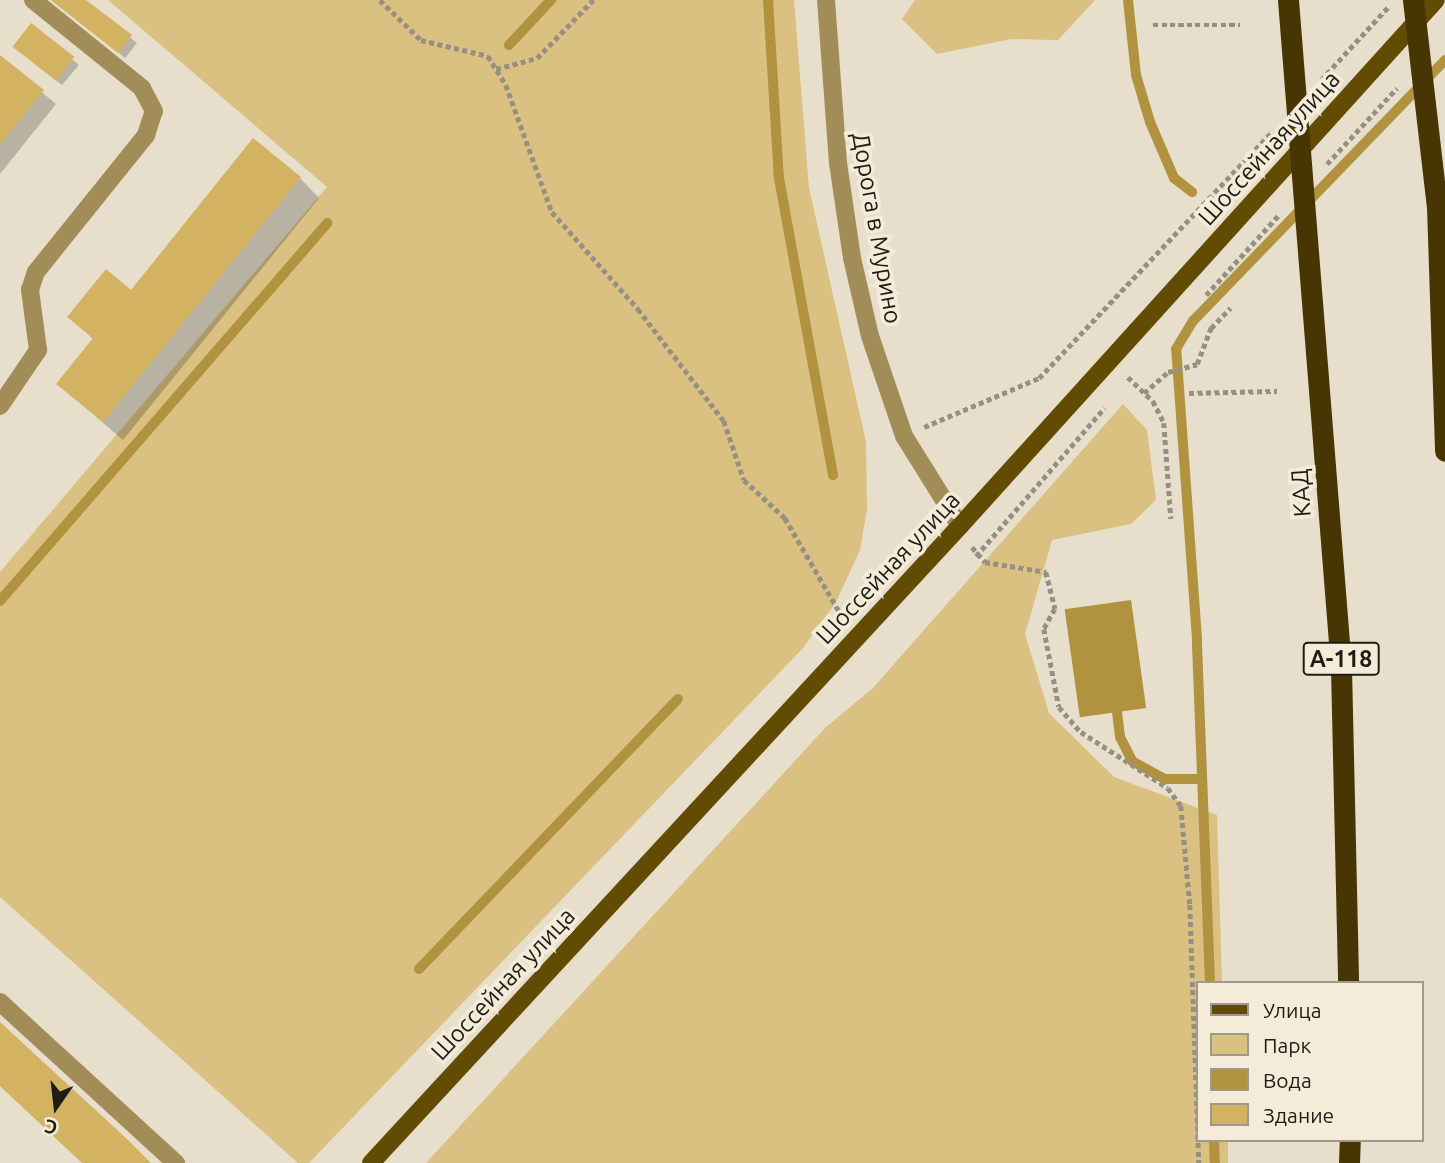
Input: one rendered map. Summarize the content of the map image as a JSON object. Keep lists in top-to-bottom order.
{
  "streets": {
    "highway": ["КАД", "А-118"],
    "main road": ["Шоссейная улица"],
    "street": ["Дорога в Мурино"]
  },
  "crossings": [
    ["Шоссейная улица", "Дорога в Мурино"]
  ],
  "legend": [
    "Улица",
    "Парк",
    "Вода",
    "Здание"
  ],
  "north": "bottom"
}
